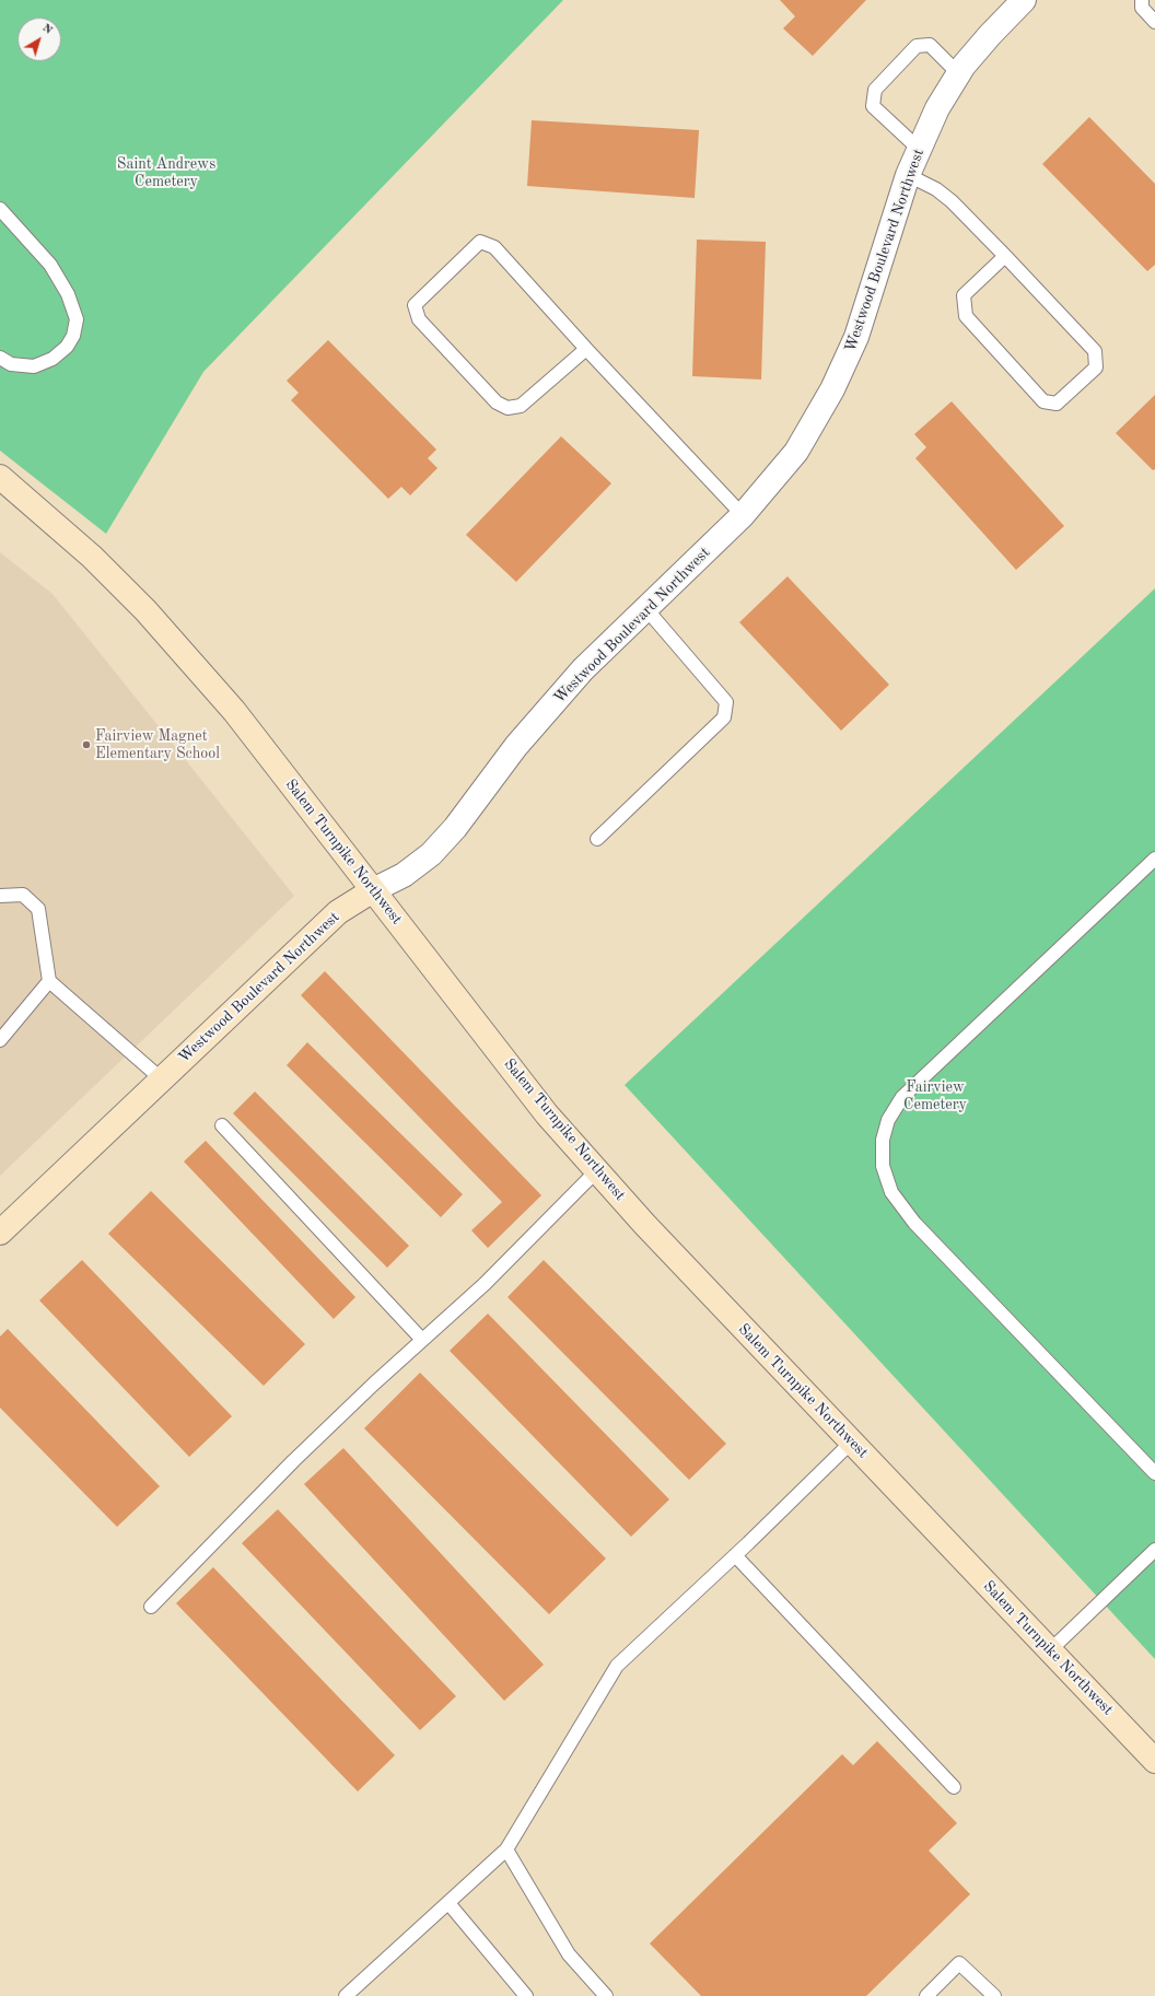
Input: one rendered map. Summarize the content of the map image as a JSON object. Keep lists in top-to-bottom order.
{
  "streets": {
    "street": ["Westwood Boulevard Northwest", "Salem Turnpike Northwest"]
  },
  "crossings": [
    ["Westwood Boulevard Northwest", "Salem Turnpike Northwest"]
  ],
  "parks": ["Saint Andrews Cemetery", "Fairview Cemetery"],
  "places": ["Fairview Magnet Elementary School"],
  "north": "top right"
}
